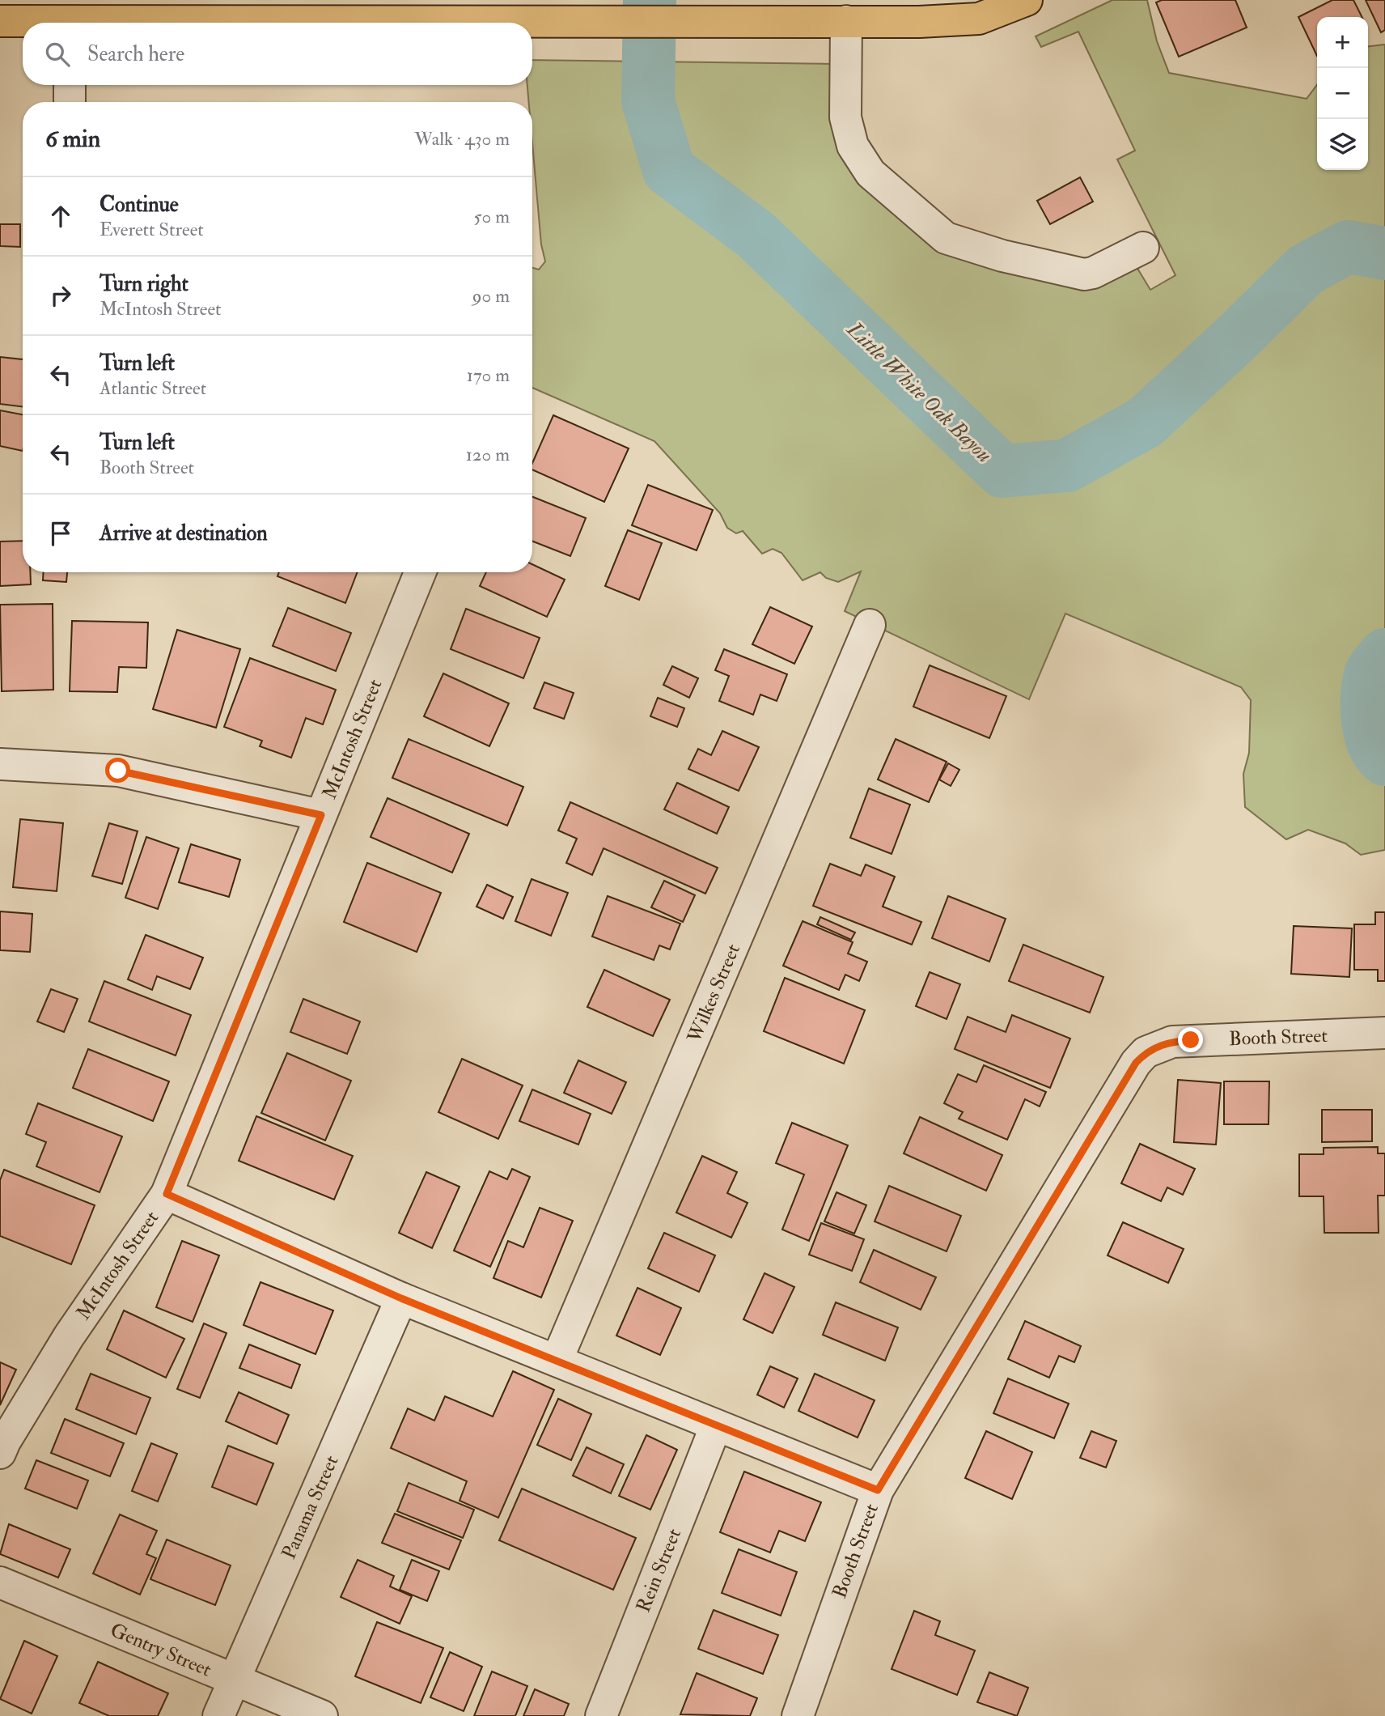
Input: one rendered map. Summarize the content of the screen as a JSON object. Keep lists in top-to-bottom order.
{
  "streets": {
    "street": [
      "McIntosh Street",
      "Wilkes Street",
      "Booth Street",
      "Panama Street",
      "Rein Street",
      "Gentry Street"
    ]
  },
  "crossings": [
    ["Panama Street", "Gentry Street"]
  ],
  "water": ["Little White Oak Bayou"],
  "page": {
    "map_buttons": ["+", "−"],
    "search": "Search here",
    "heading": ["6 min", "Walk · 430 m"],
    "list": [
      ["Continue", "Everett Street", "50 m"],
      ["Turn right", "McIntosh Street", "90 m"],
      ["Turn left", "Atlantic Street", "170 m"],
      ["Turn left", "Booth Street", "120 m"],
      "Arrive at destination"
    ]
  }
}
